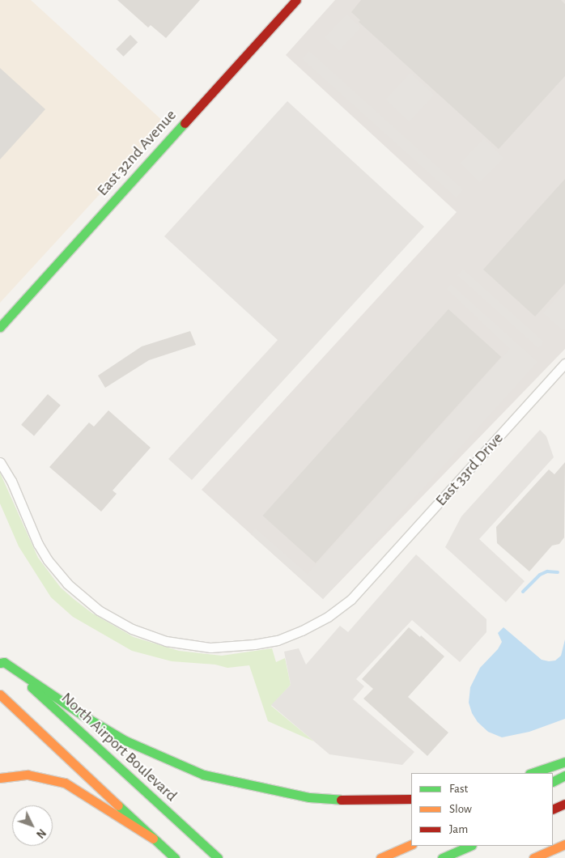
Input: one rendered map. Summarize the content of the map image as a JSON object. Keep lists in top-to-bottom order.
{
  "streets": {
    "main road": ["East 32nd Avenue", "North Airport Boulevard"],
    "street": ["East 33rd Drive"]
  },
  "legend": ["Fast", "Slow", "Jam"],
  "north": "bottom right"
}
